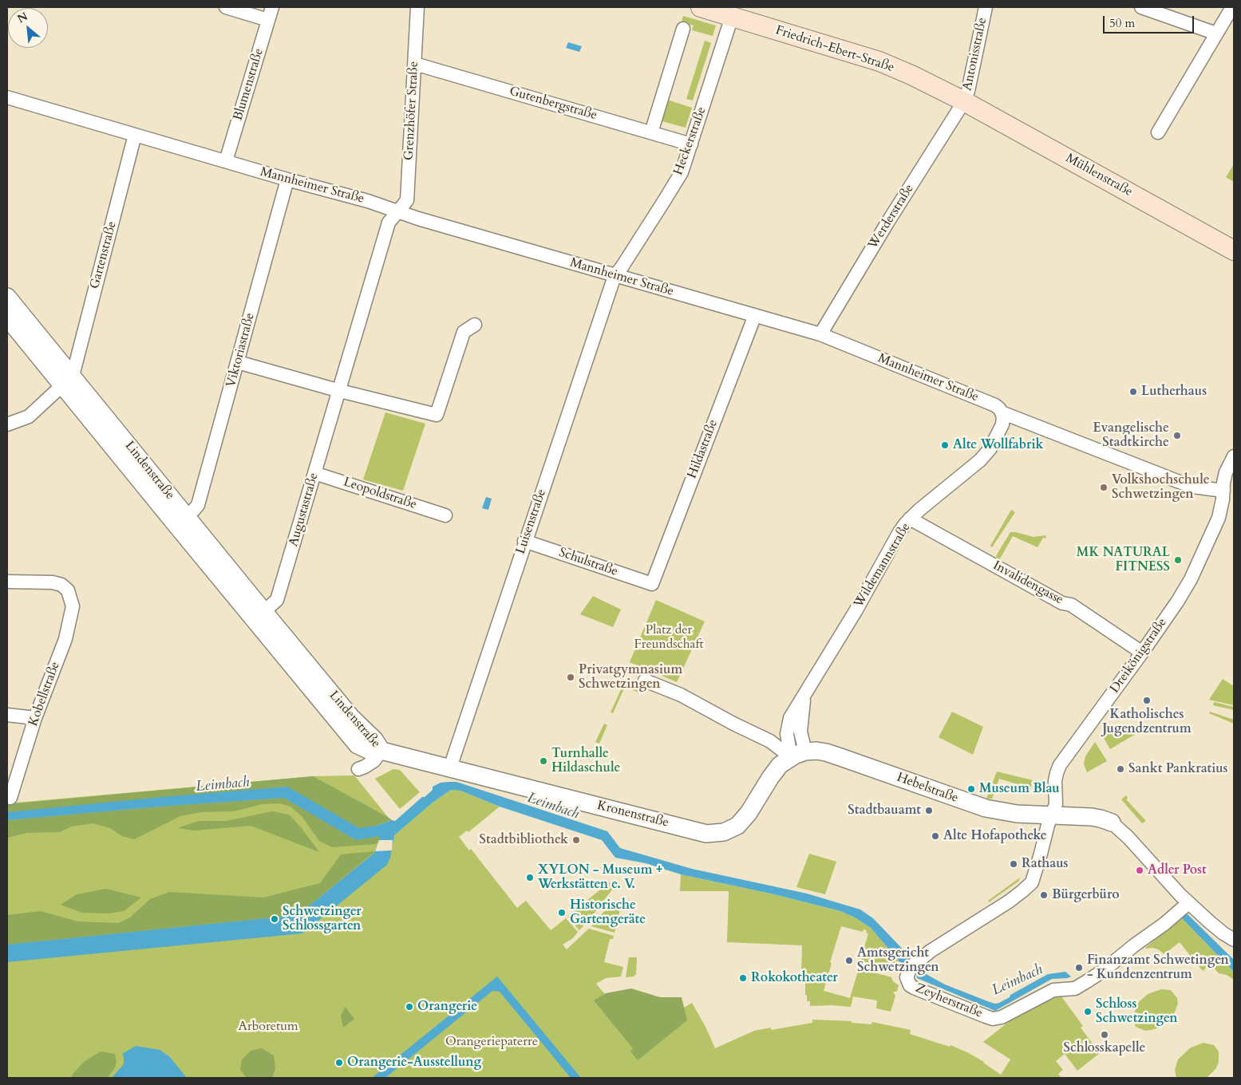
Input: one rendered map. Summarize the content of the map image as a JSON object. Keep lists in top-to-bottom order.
{
  "streets": {
    "main road": ["Friedrich-Ebert-Straße", "Mühlenstraße"],
    "street": [
      "Antonisstraße",
      "Blumenstraße",
      "Gutenbergstraße",
      "Grenzhöfer Straße",
      "Heckerstraße",
      "Mannheimer Straße",
      "Werderstraße",
      "Gartenstraße",
      "Viktoriastraße",
      "Hildastraße",
      "Lindenstraße",
      "Leopoldstraße",
      "Augustastraße",
      "Luisenstraße",
      "Schulstraße",
      "Wildemannstraße",
      "Invalidengasse",
      "Dreikönigstraße",
      "Kobellstraße",
      "Hebelstraße",
      "Kronenstraße",
      "Zeyherstraße"
    ]
  },
  "crossings": [
    ["Friedrich-Ebert-Straße", "Antonisstraße"],
    ["Friedrich-Ebert-Straße", "Heckerstraße"],
    ["Friedrich-Ebert-Straße", "Mühlenstraße"],
    ["Friedrich-Ebert-Straße", "Werderstraße"],
    ["Antonisstraße", "Mühlenstraße"],
    ["Antonisstraße", "Werderstraße"],
    ["Blumenstraße", "Mannheimer Straße"],
    ["Gutenbergstraße", "Grenzhöfer Straße"],
    ["Gutenbergstraße", "Heckerstraße"],
    ["Grenzhöfer Straße", "Mannheimer Straße"],
    ["Grenzhöfer Straße", "Augustastraße"],
    ["Heckerstraße", "Mannheimer Straße"],
    ["Heckerstraße", "Luisenstraße"],
    ["Mühlenstraße", "Werderstraße"],
    ["Mannheimer Straße", "Werderstraße"],
    ["Mannheimer Straße", "Gartenstraße"],
    ["Mannheimer Straße", "Viktoriastraße"],
    ["Mannheimer Straße", "Hildastraße"],
    ["Mannheimer Straße", "Augustastraße"],
    ["Mannheimer Straße", "Luisenstraße"],
    ["Mannheimer Straße", "Wildemannstraße"],
    ["Mannheimer Straße", "Dreikönigstraße"],
    ["Gartenstraße", "Lindenstraße"],
    ["Viktoriastraße", "Lindenstraße"],
    ["Hildastraße", "Schulstraße"],
    ["Lindenstraße", "Augustastraße"],
    ["Lindenstraße", "Kronenstraße"],
    ["Leopoldstraße", "Augustastraße"],
    ["Luisenstraße", "Schulstraße"],
    ["Luisenstraße", "Kronenstraße"],
    ["Wildemannstraße", "Invalidengasse"],
    ["Wildemannstraße", "Hebelstraße"],
    ["Wildemannstraße", "Kronenstraße"],
    ["Invalidengasse", "Dreikönigstraße"],
    ["Dreikönigstraße", "Hebelstraße"],
    ["Dreikönigstraße", "Zeyherstraße"],
    ["Hebelstraße", "Kronenstraße"],
    ["Hebelstraße", "Zeyherstraße"]
  ],
  "water": ["Leimbach"],
  "parks": ["Platz der Freundschaft", "Arboretum", "Orangeriepaterre"],
  "places": [
    "Lutherhaus",
    "Evangelische Stadtkirche",
    "Alte Wollfabrik",
    "Volkshochschule Schwetzingen",
    "MK NATURAL FITNESS",
    "Privatgymnasium Schwetzingen",
    "Katholisches Jugendzentrum",
    "Turnhalle Hildaschule",
    "Sankt Pankratius",
    "Museum Blau",
    "Stadtbauamt",
    "Alte Hofapotheke",
    "Stadtbibliothek",
    "Rathaus",
    "Adler Post",
    "XYLON - Museum + Werkstätten e. V.",
    "Bürgerbüro",
    "Historische Gartengeräte",
    "Schwetzinger Schlossgarten",
    "Amtsgericht Schwetzingen",
    "Finanzamt Schwetingen - Kundenzentrum",
    "Rokokotheater",
    "Orangerie",
    "Schloss Schwetzingen",
    "Schlosskapelle",
    "Orangerie-Ausstellung"
  ],
  "scale_bar": "50 m",
  "north": "top left"
}
